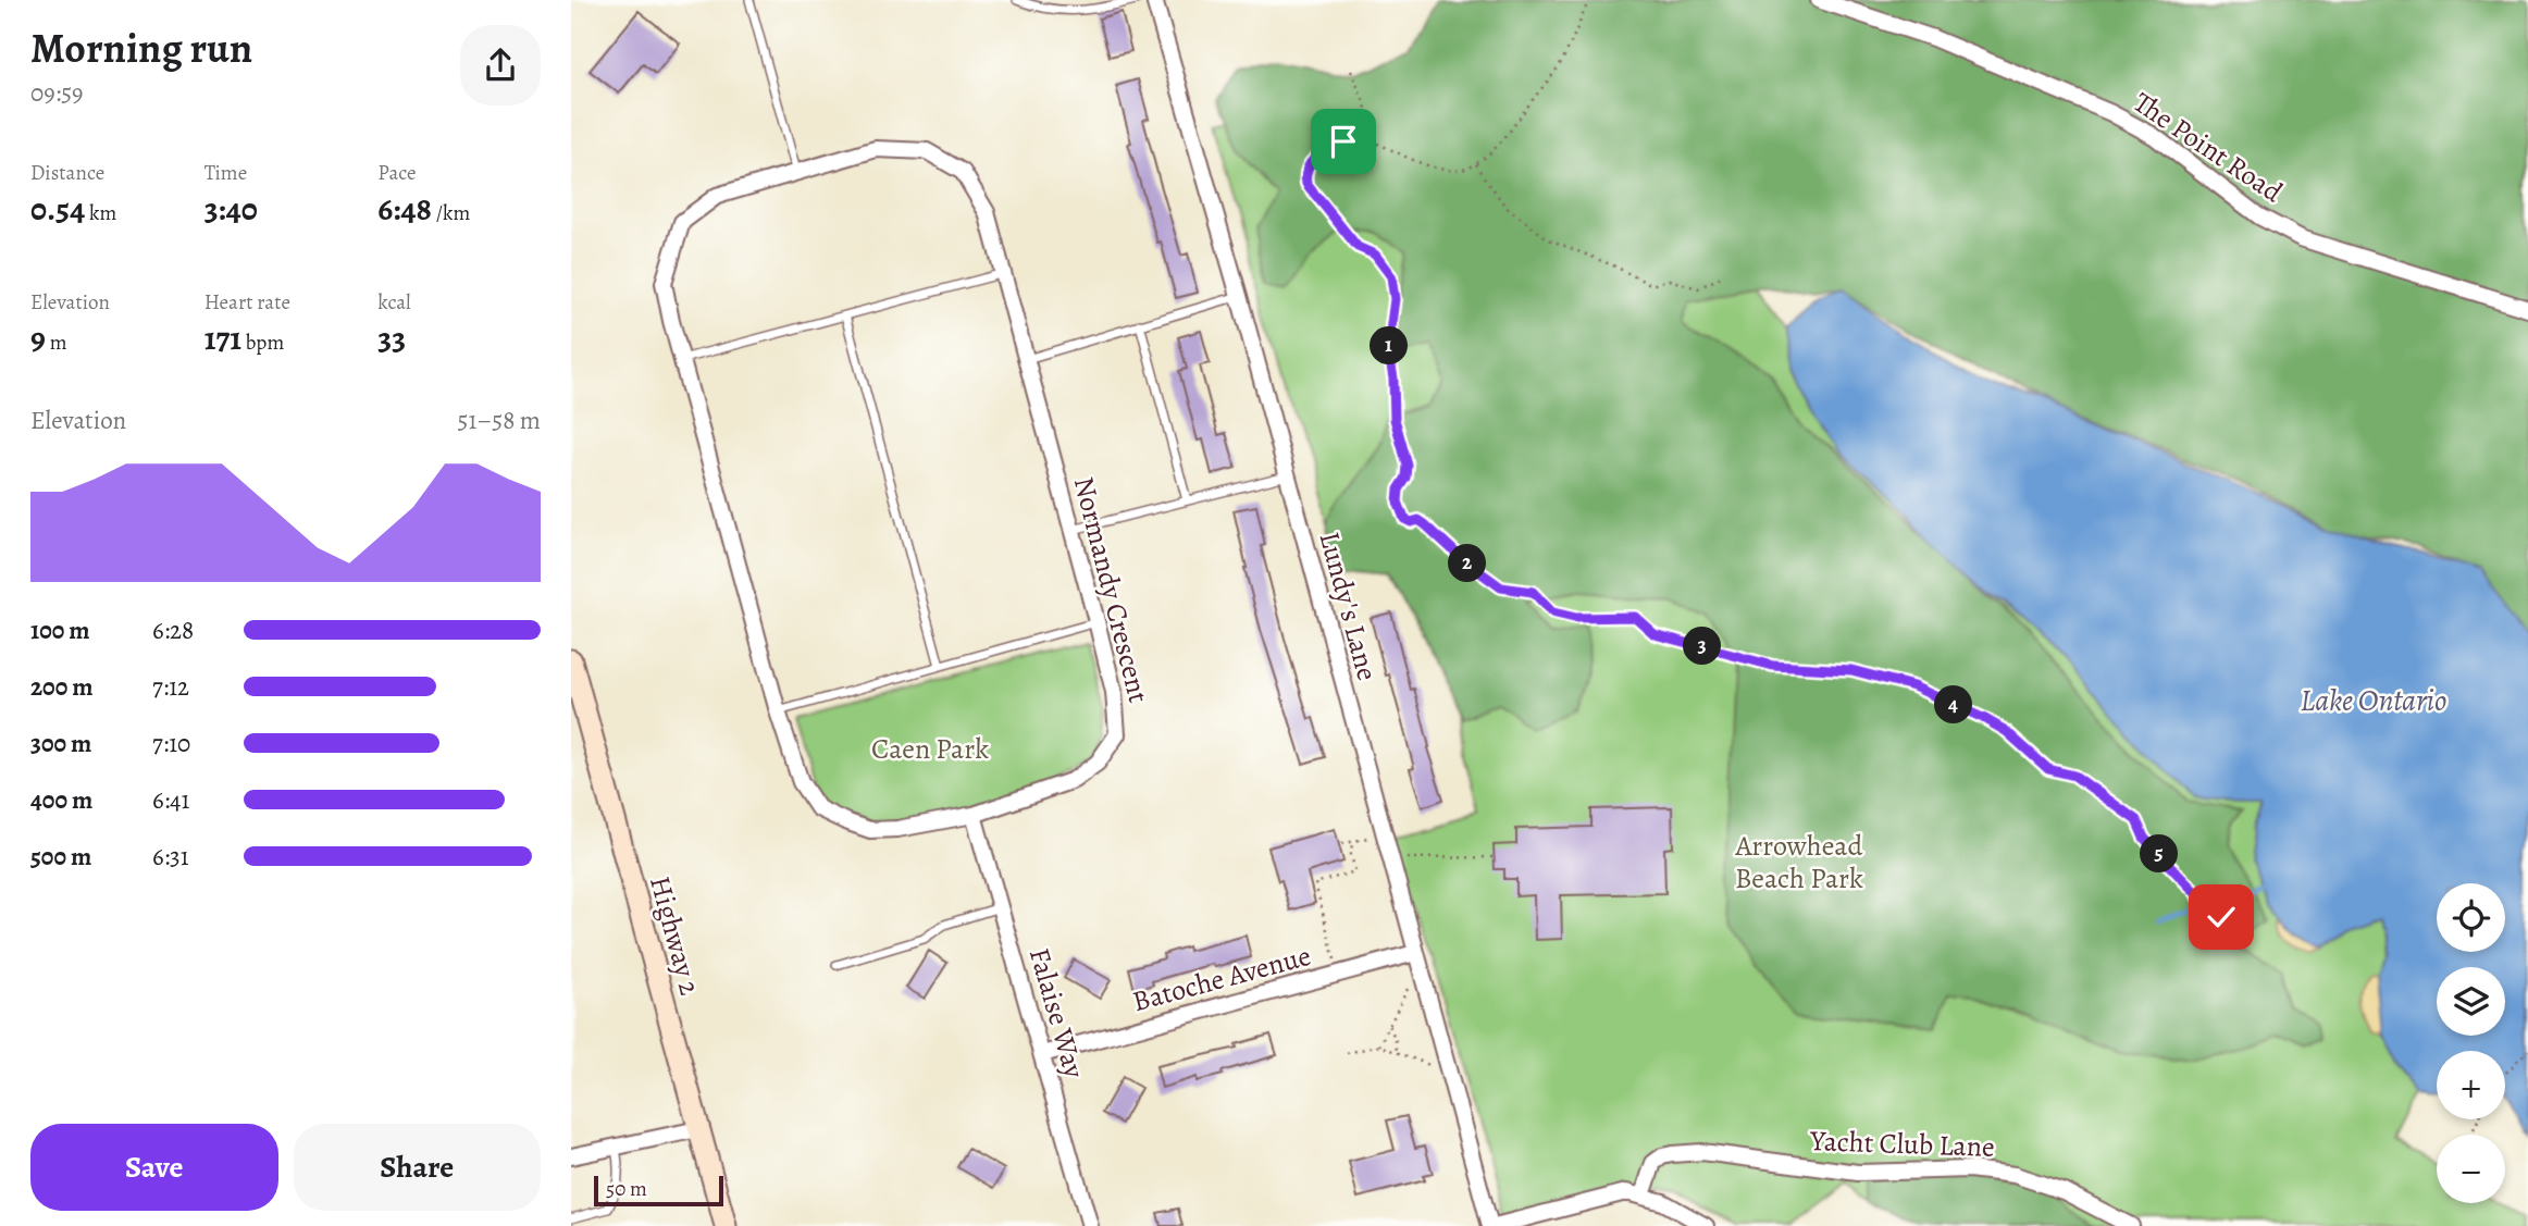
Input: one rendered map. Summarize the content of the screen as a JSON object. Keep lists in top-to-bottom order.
{
  "streets": {
    "main road": ["Highway 2"],
    "street": [
      "The Point Road",
      "Normandy Crescent",
      "Lundy's Lane",
      "Batoche Avenue",
      "Falaise Way",
      "Yacht Club Lane"
    ]
  },
  "crossings": [
    ["Normandy Crescent", "Falaise Way"],
    ["Lundy's Lane", "Batoche Avenue"],
    ["Batoche Avenue", "Falaise Way"]
  ],
  "water": ["Lake Ontario"],
  "parks": ["Caen Park", "Arrowhead Beach Park"],
  "scale_bar": "50 m",
  "page": {
    "heading": ["Morning run", "09:59"],
    "stats": [
      ["Distance", "0.54 km"],
      ["Time", "3:40"],
      ["Pace", "6:48 /km"],
      ["Elevation", "9 m"],
      ["Heart rate", "171 bpm"],
      ["kcal", "33"]
    ],
    "pins": [
      "1",
      "2",
      "3",
      "4",
      "5"
    ],
    "chart": ["Elevation", "51–58 m"],
    "list": [
      {
        "name": "100 m",
        "note": "6:28"
      },
      {
        "name": "200 m",
        "note": "7:12"
      },
      {
        "name": "300 m",
        "note": "7:10"
      },
      {
        "name": "400 m",
        "note": "6:41"
      },
      {
        "name": "500 m",
        "note": "6:31"
      }
    ],
    "map_buttons": ["+", "−"],
    "buttons": ["Save", "Share"],
    "scale": "50 m"
  }
}
